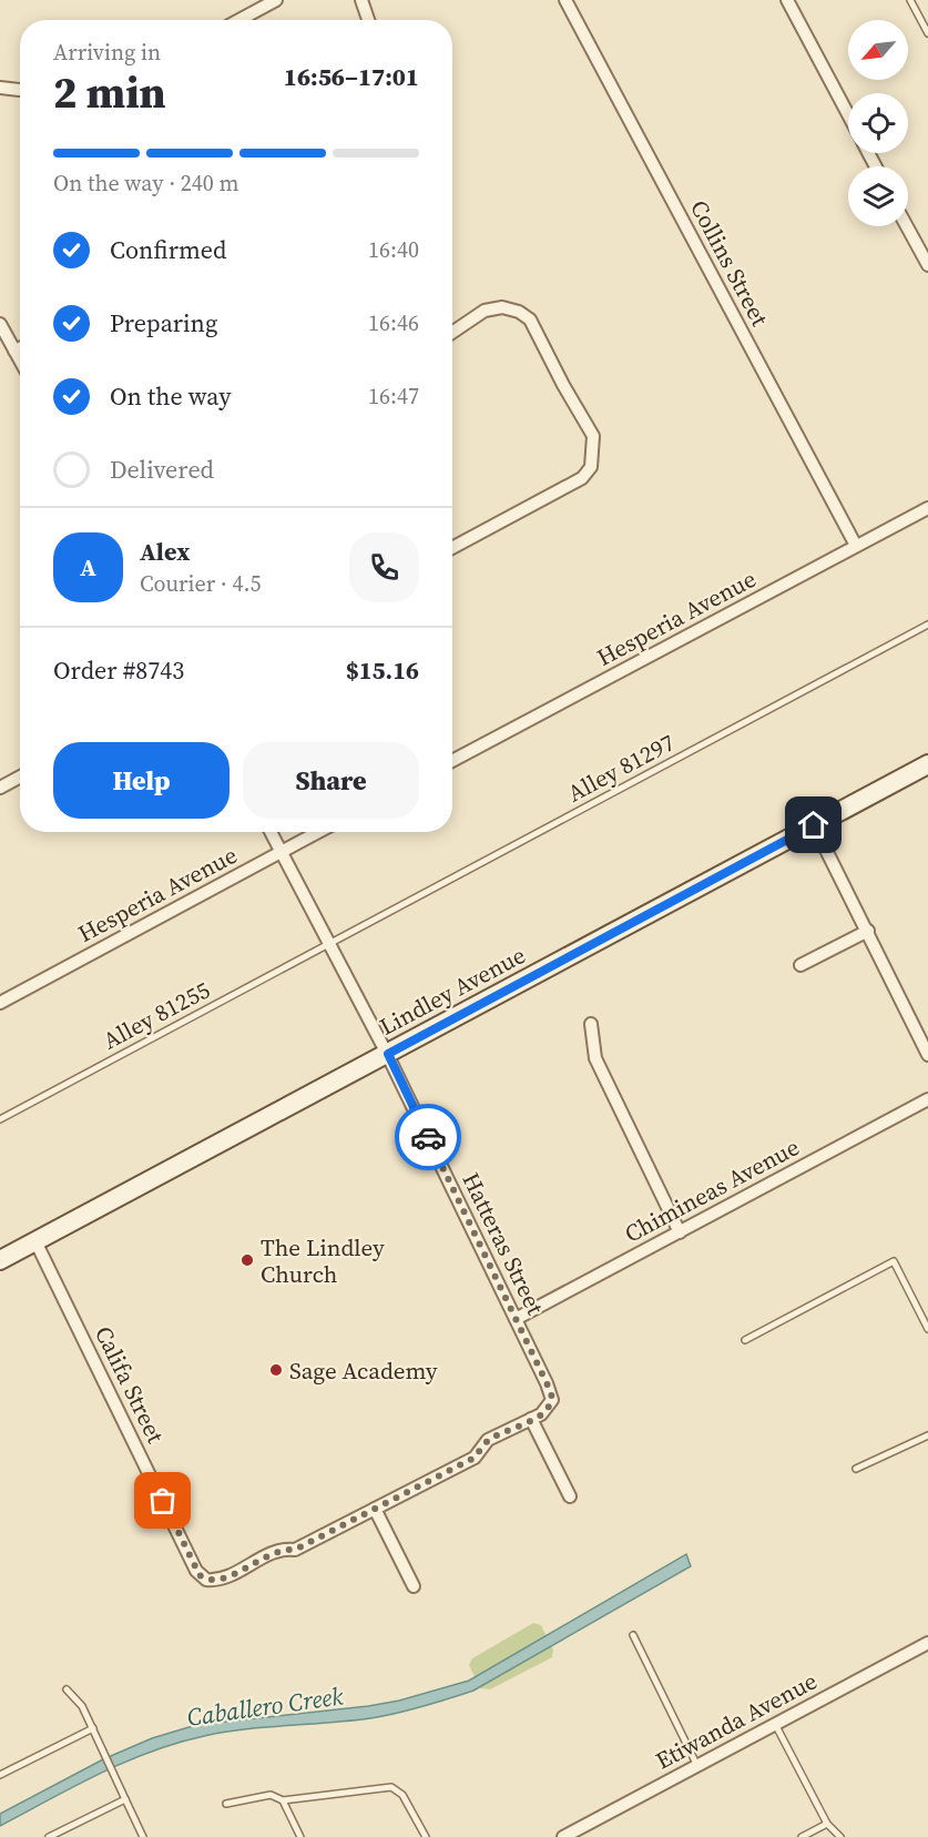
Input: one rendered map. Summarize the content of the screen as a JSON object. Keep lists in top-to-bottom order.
{
  "streets": {
    "main road": ["Lindley Avenue"],
    "street": [
      "Collins Street",
      "Hesperia Avenue",
      "Chimineas Avenue",
      "Hatteras Street",
      "Califa Street",
      "Etiwanda Avenue"
    ],
    "lane": ["Alley 81297", "Alley 81255"]
  },
  "crossings": [
    ["Collins Street", "Hesperia Avenue"],
    ["Hesperia Avenue", "Hatteras Street"],
    ["Alley 81297", "Alley 81255"],
    ["Alley 81297", "Hatteras Street"],
    ["Lindley Avenue", "Hatteras Street"],
    ["Lindley Avenue", "Califa Street"],
    ["Alley 81255", "Hatteras Street"],
    ["Chimineas Avenue", "Hatteras Street"]
  ],
  "water": ["Caballero Creek"],
  "places": ["The Lindley Church", "Sage Academy"],
  "north": "bottom left",
  "page": {
    "heading": ["2 min", "Arriving in", "16:56–17:01"],
    "panel": [
      "Alex",
      "Courier · 4.5",
      "Order #8743",
      "$15.16"
    ],
    "bar": "On the way · 240 m",
    "list": [
      ["Confirmed", "16:40"],
      ["Preparing", "16:46"],
      ["On the way", "16:47"],
      "Delivered"
    ],
    "round": "A",
    "buttons": ["Help", "Share"]
  }
}
